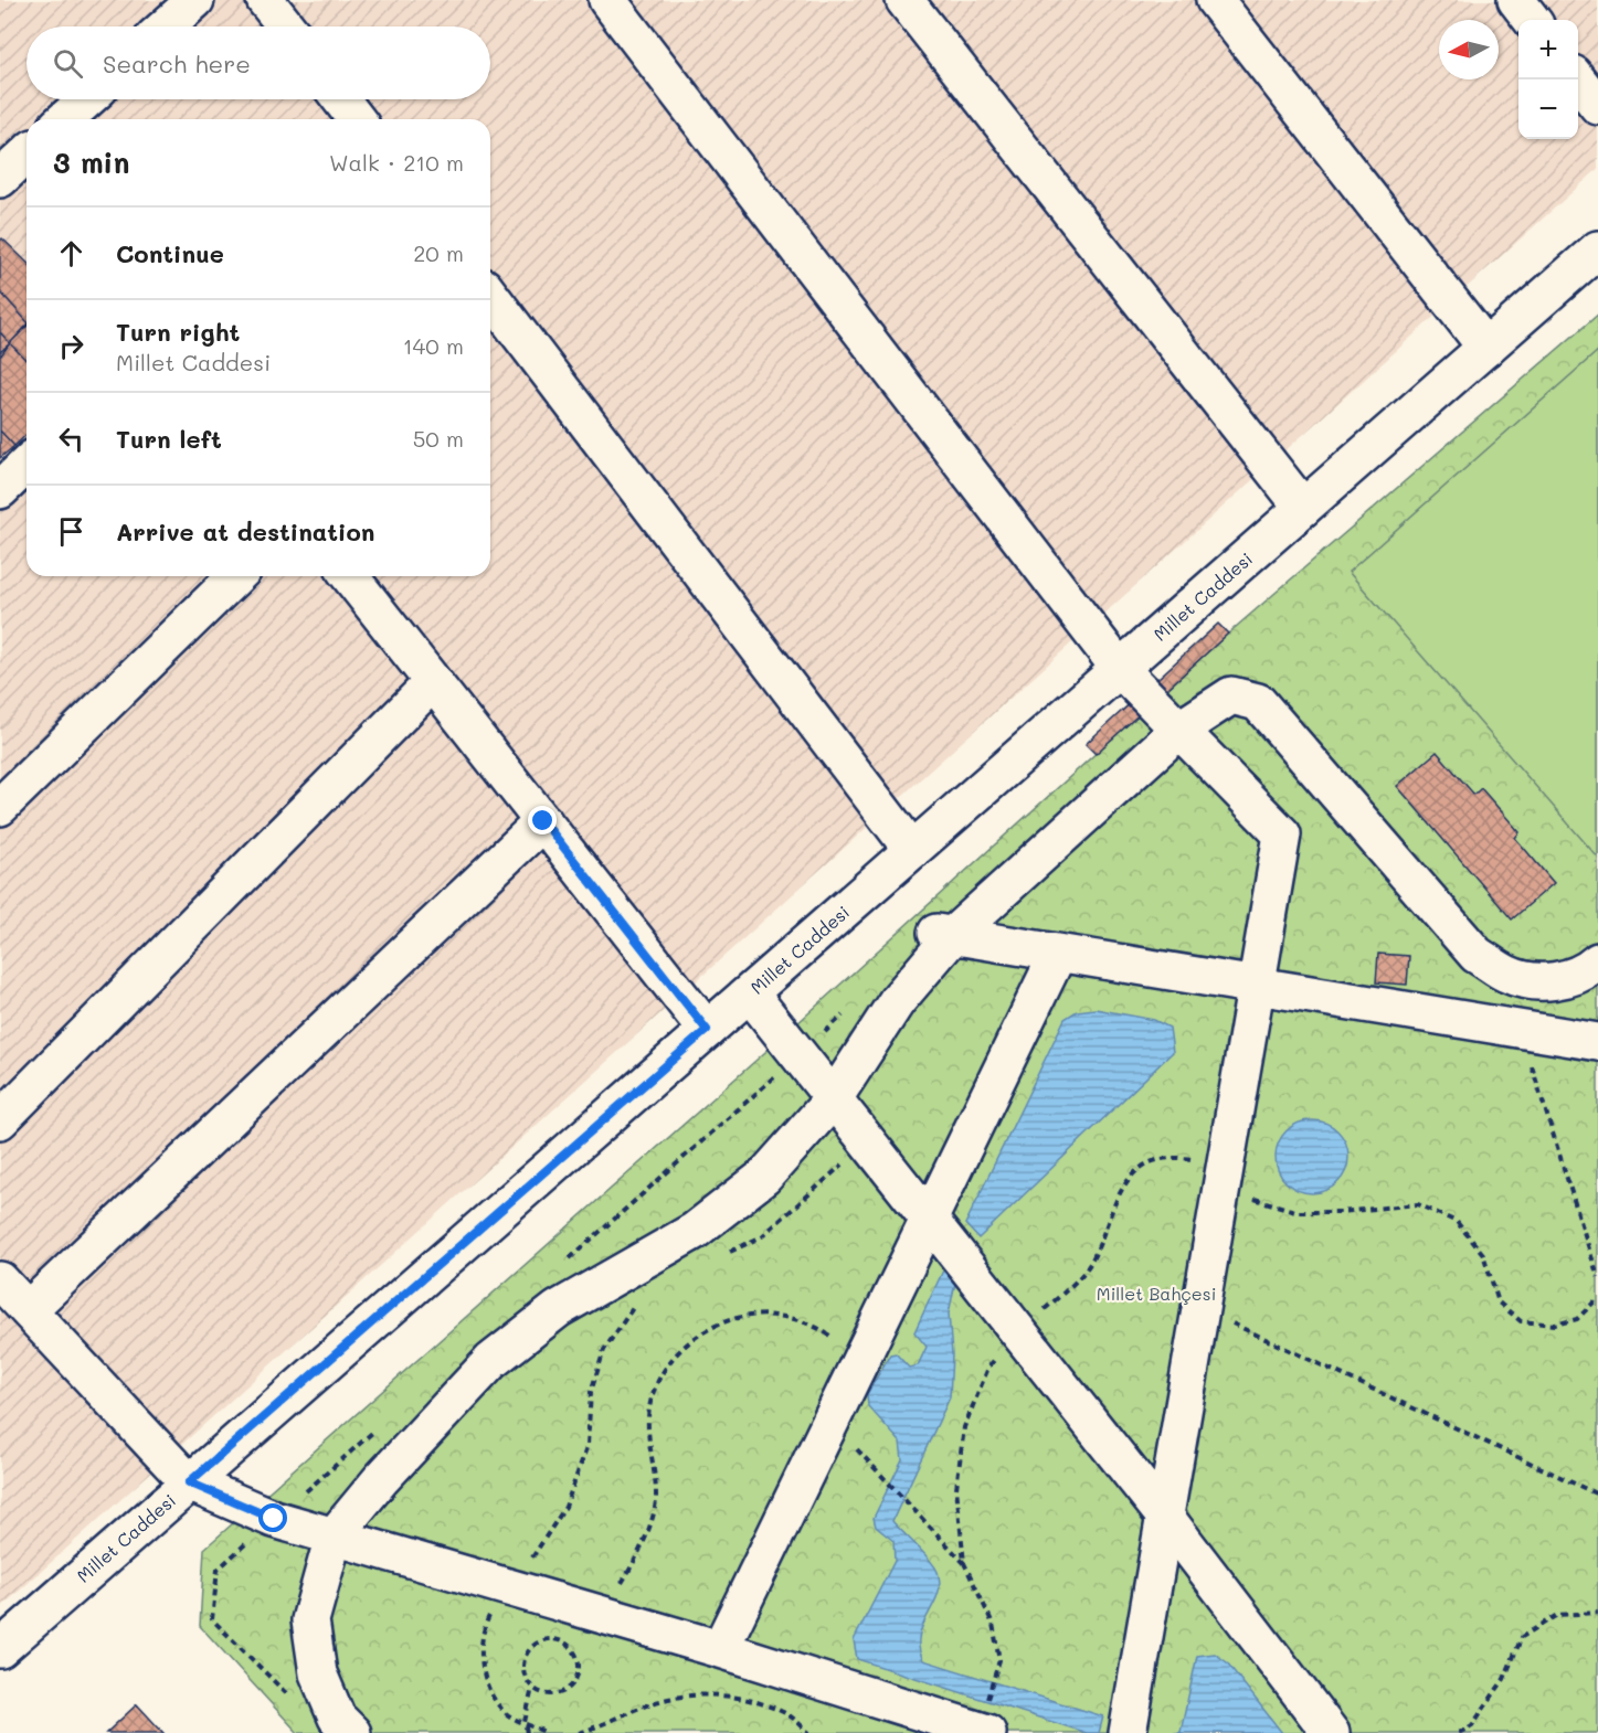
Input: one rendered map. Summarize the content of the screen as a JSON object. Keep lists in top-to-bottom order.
{
  "streets": {
    "street": ["Millet Caddesi"]
  },
  "parks": ["Millet Bahçesi"],
  "north": "left",
  "page": {
    "map_buttons": ["+", "−"],
    "search": "Search here",
    "heading": ["3 min", "Walk · 210 m"],
    "list": [
      ["Continue", "20 m"],
      ["Turn right", "Millet Caddesi", "140 m"],
      ["Turn left", "50 m"],
      "Arrive at destination"
    ]
  }
}
